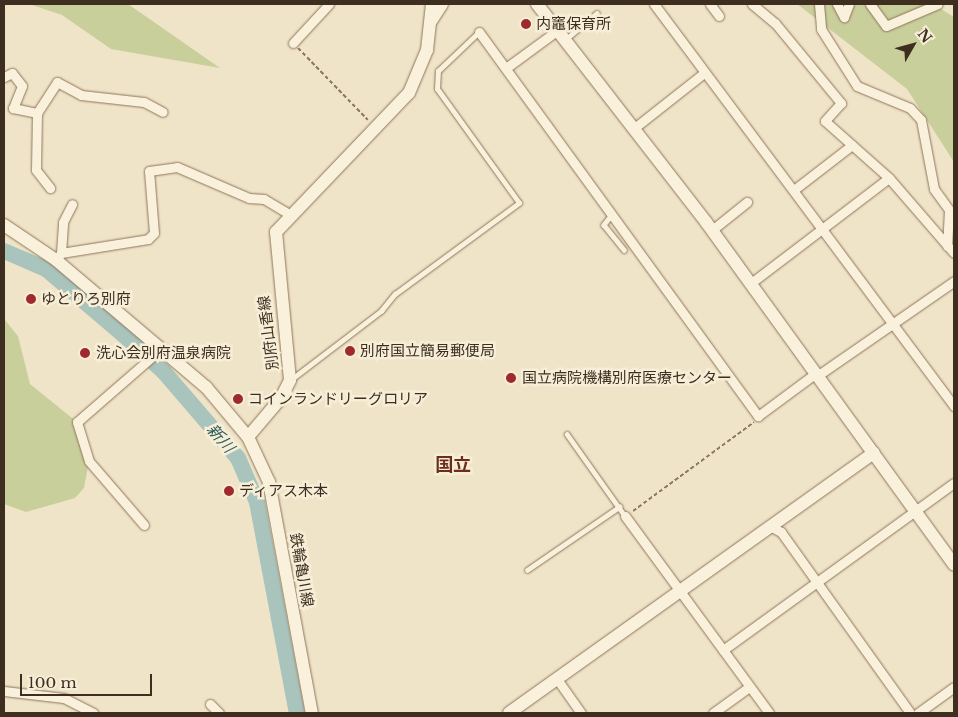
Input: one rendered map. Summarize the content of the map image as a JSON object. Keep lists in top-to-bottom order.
{
  "streets": {
    "street": ["別府山香線", "鉄輪亀川線"]
  },
  "crossings": [
    ["別府山香線", "鉄輪亀川線"]
  ],
  "districts": ["国立"],
  "water": ["新川"],
  "places": [
    "内竈保育所",
    "ゆとりろ別府",
    "別府国立簡易郵便局",
    "洗心会別府温泉病院",
    "国立病院機構別府医療センター",
    "コインランドリーグロリア",
    "ディアス木本"
  ],
  "scale_bar": "100 m",
  "north": "top right"
}
